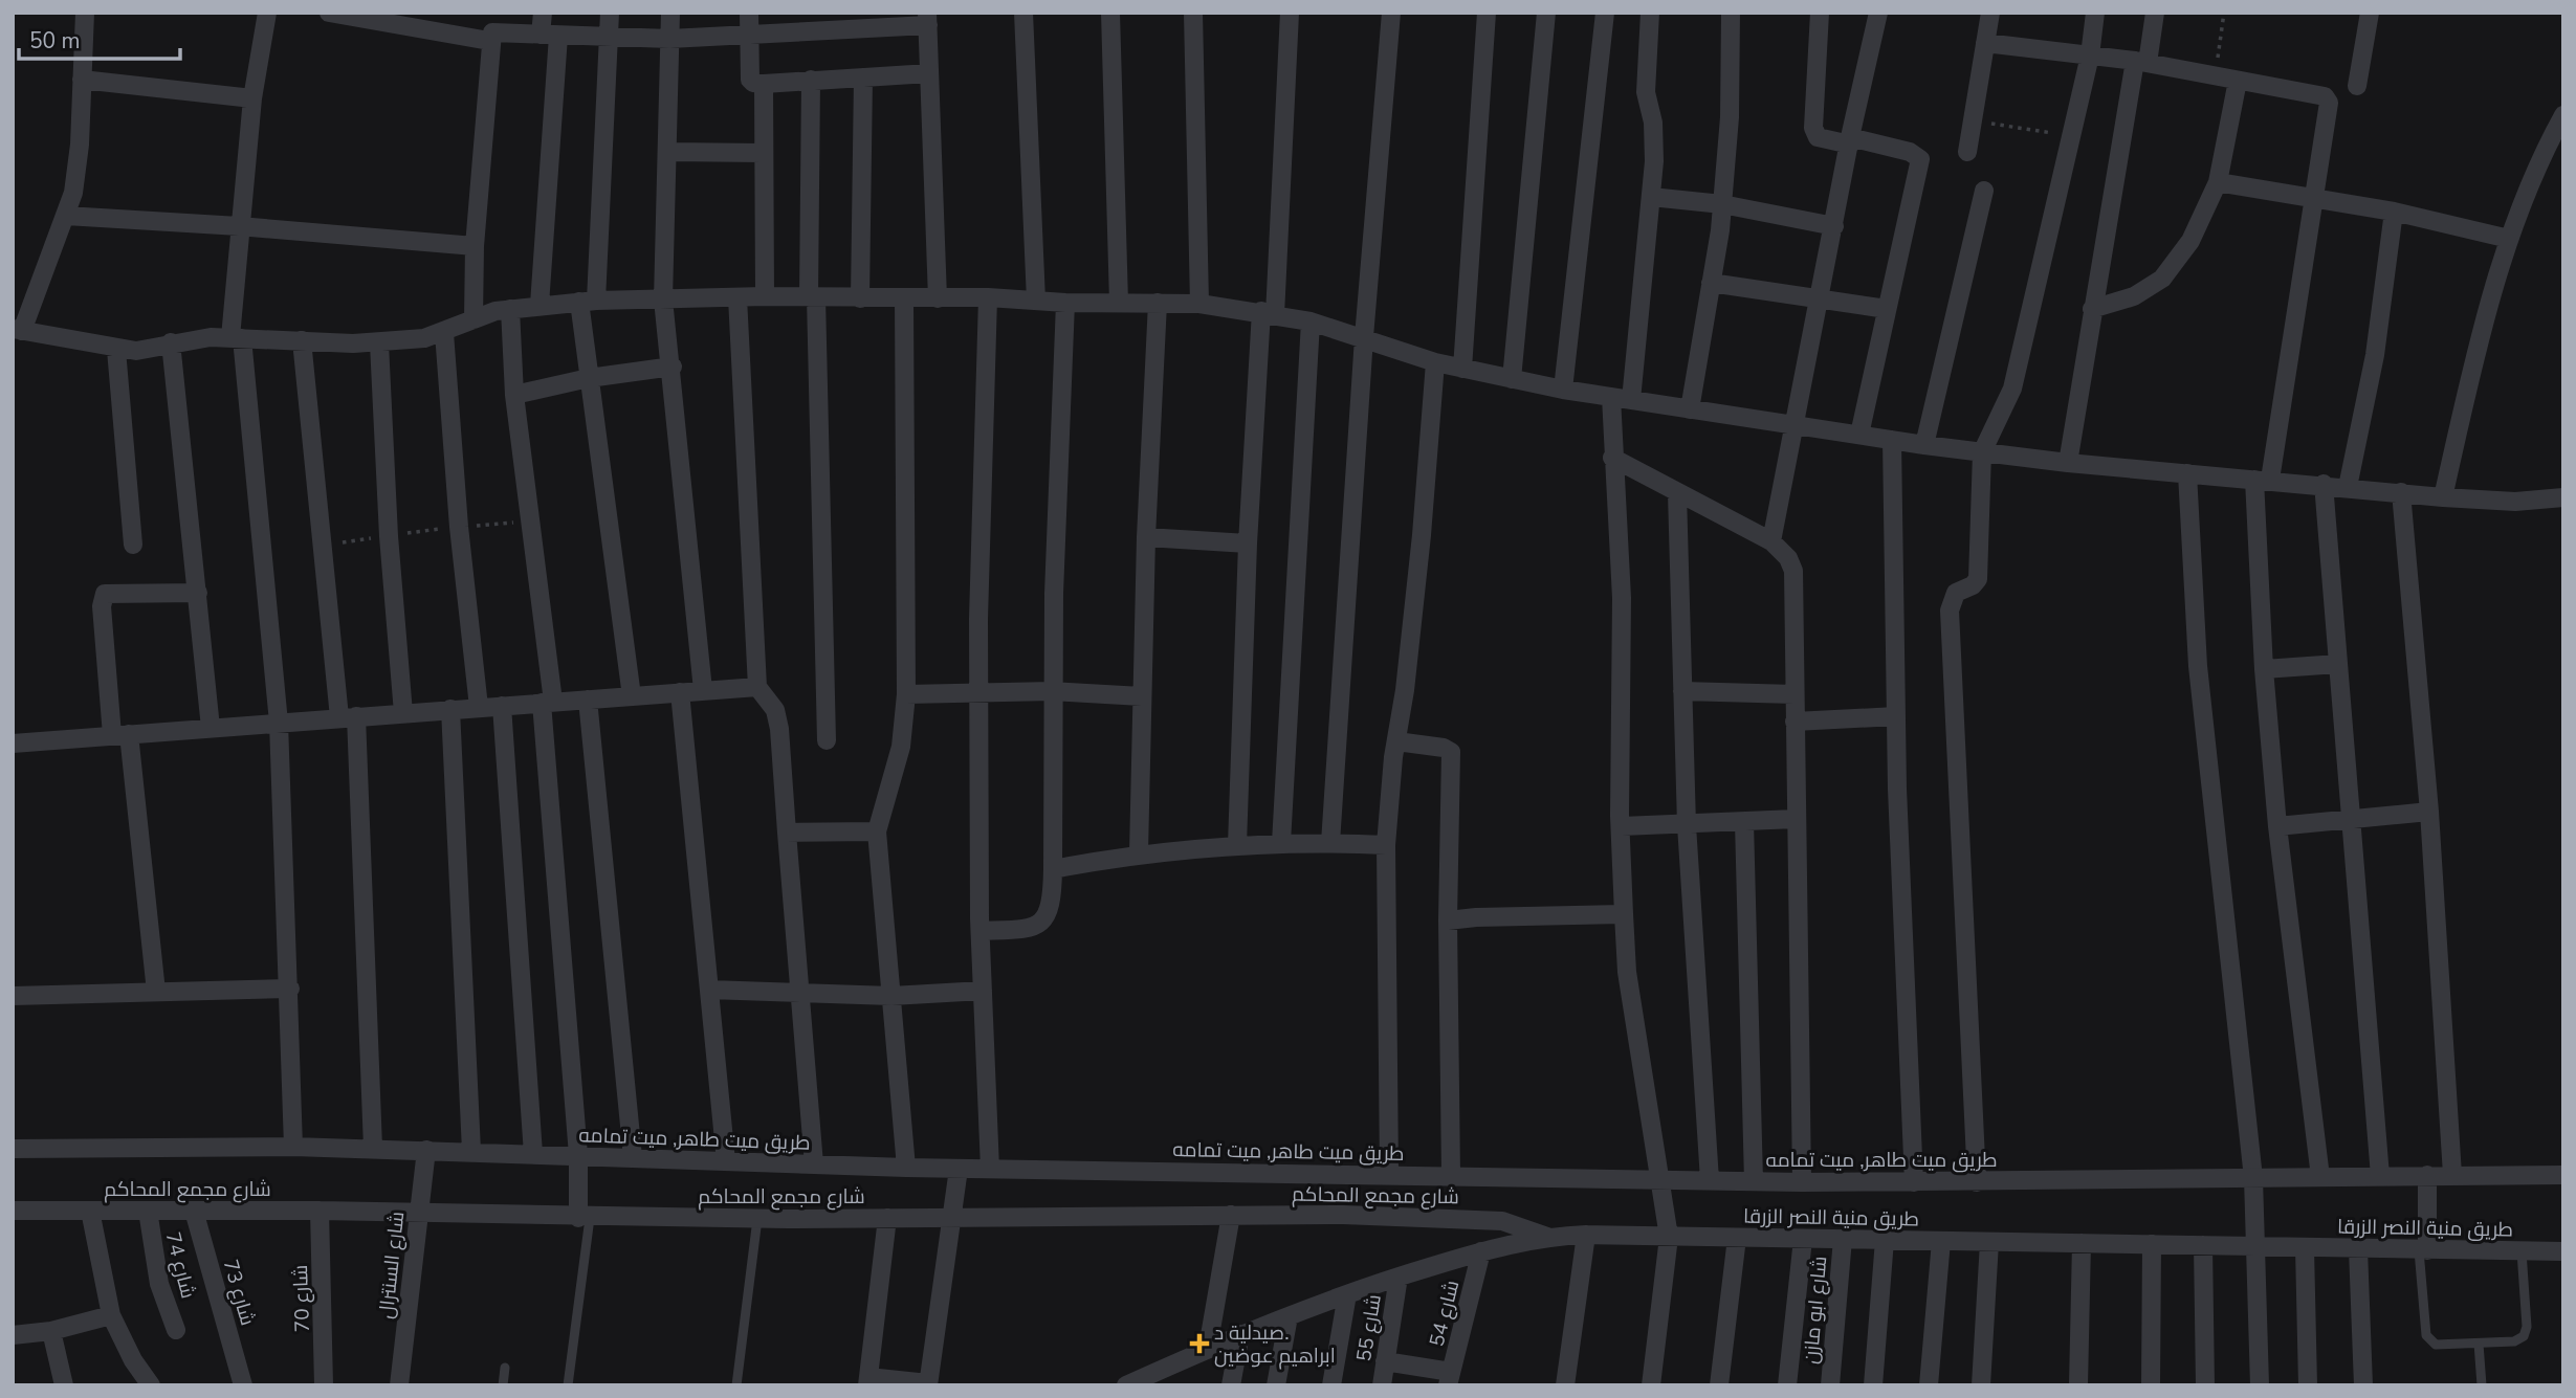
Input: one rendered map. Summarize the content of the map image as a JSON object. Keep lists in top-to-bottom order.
{
  "streets": {
    "street": [
      "طريق ميت طاهر, ميت تمامه",
      "شارع مجمع المحاكم",
      "طريق منية النصر الزرقا",
      "شارع 74",
      "شارع السنترال",
      "شارع 73",
      "شارع 70",
      "شارع ابو مازن",
      "شارع 54",
      "شارع 55"
    ]
  },
  "crossings": [
    ["طريق ميت طاهر, ميت تمامه", "شارع السنترال"],
    ["شارع مجمع المحاكم", "طريق منية النصر الزرقا"],
    ["شارع مجمع المحاكم", "شارع 74"],
    ["شارع مجمع المحاكم", "شارع السنترال"],
    ["شارع مجمع المحاكم", "شارع 73"],
    ["شارع مجمع المحاكم", "شارع 70"],
    ["طريق منية النصر الزرقا", "شارع ابو مازن"],
    ["طريق منية النصر الزرقا", "شارع 54"],
    ["طريق منية النصر الزرقا", "شارع 55"]
  ],
  "places": {
    "health": ["صيدلية د. ابراهيم عوضين"]
  },
  "scale_bar": "50 m"
}
